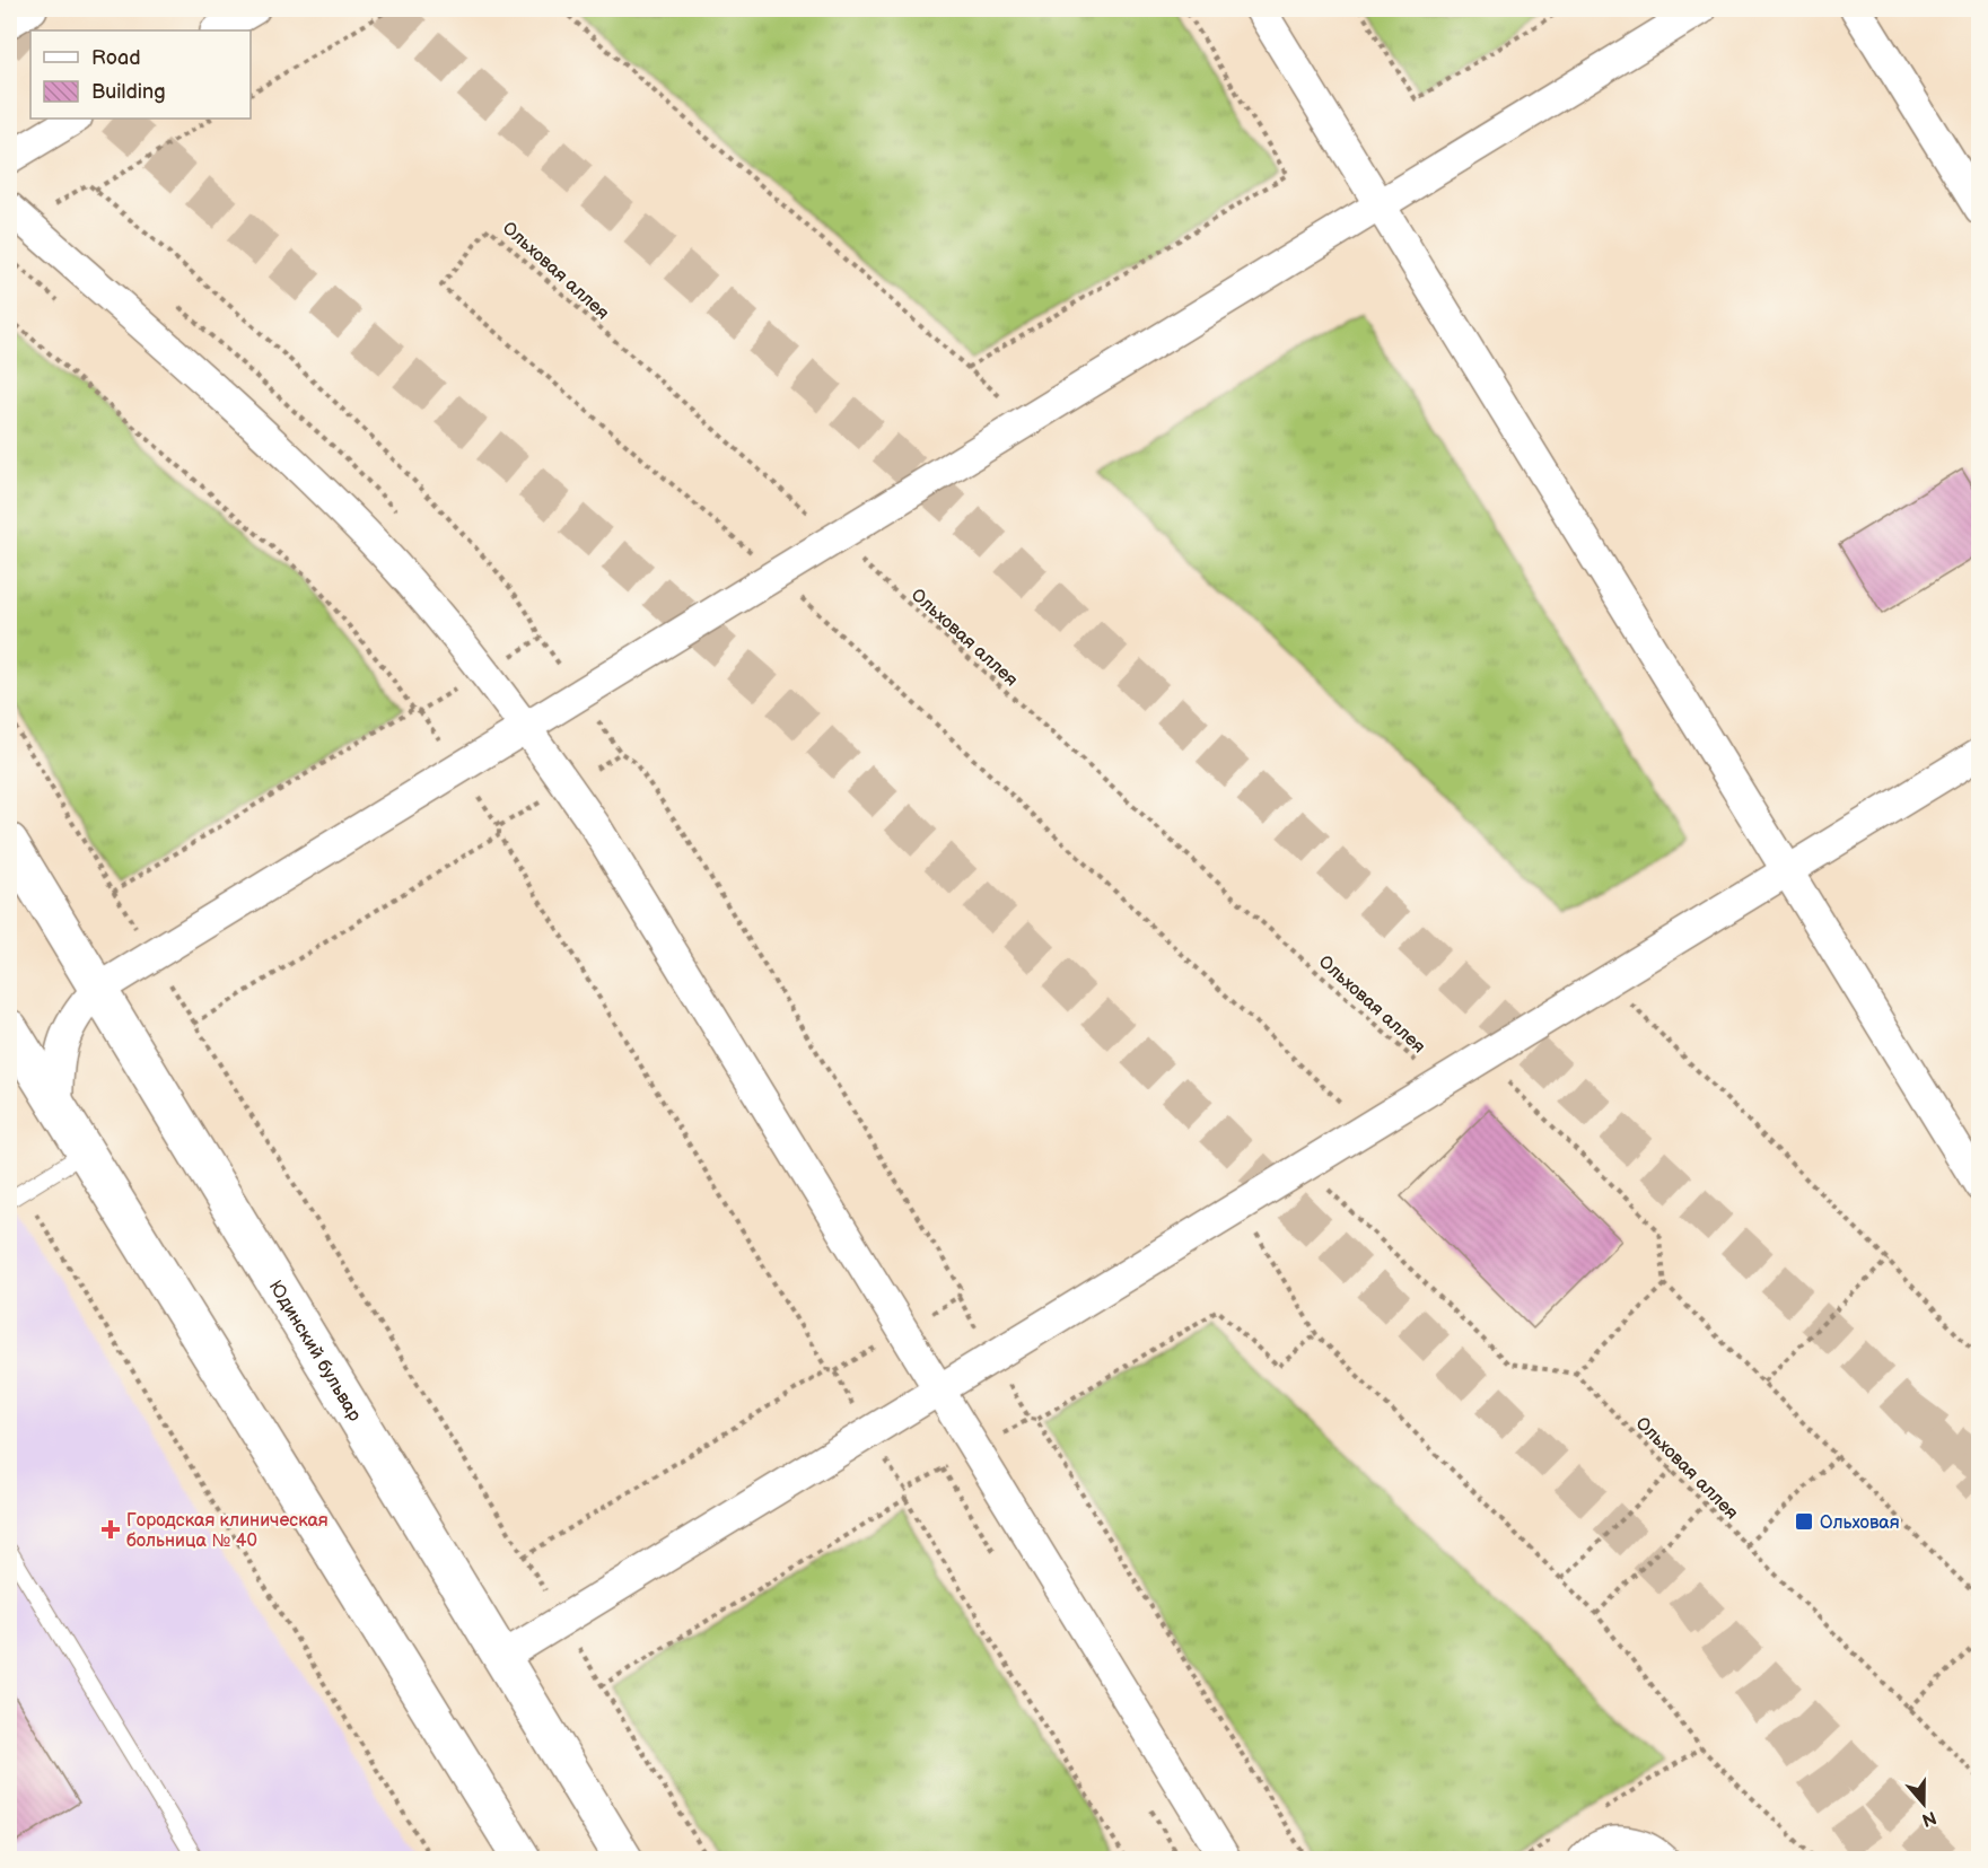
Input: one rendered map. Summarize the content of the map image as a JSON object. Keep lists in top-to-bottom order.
{
  "streets": {
    "street": ["Юдинский бульвар"],
    "path": ["Ольховая аллея"]
  },
  "places": {
    "transit": ["Ольховая"],
    "health": ["Городская клиническая больница № 40"]
  },
  "legend": ["Road", "Building"],
  "north": "bottom"
}
